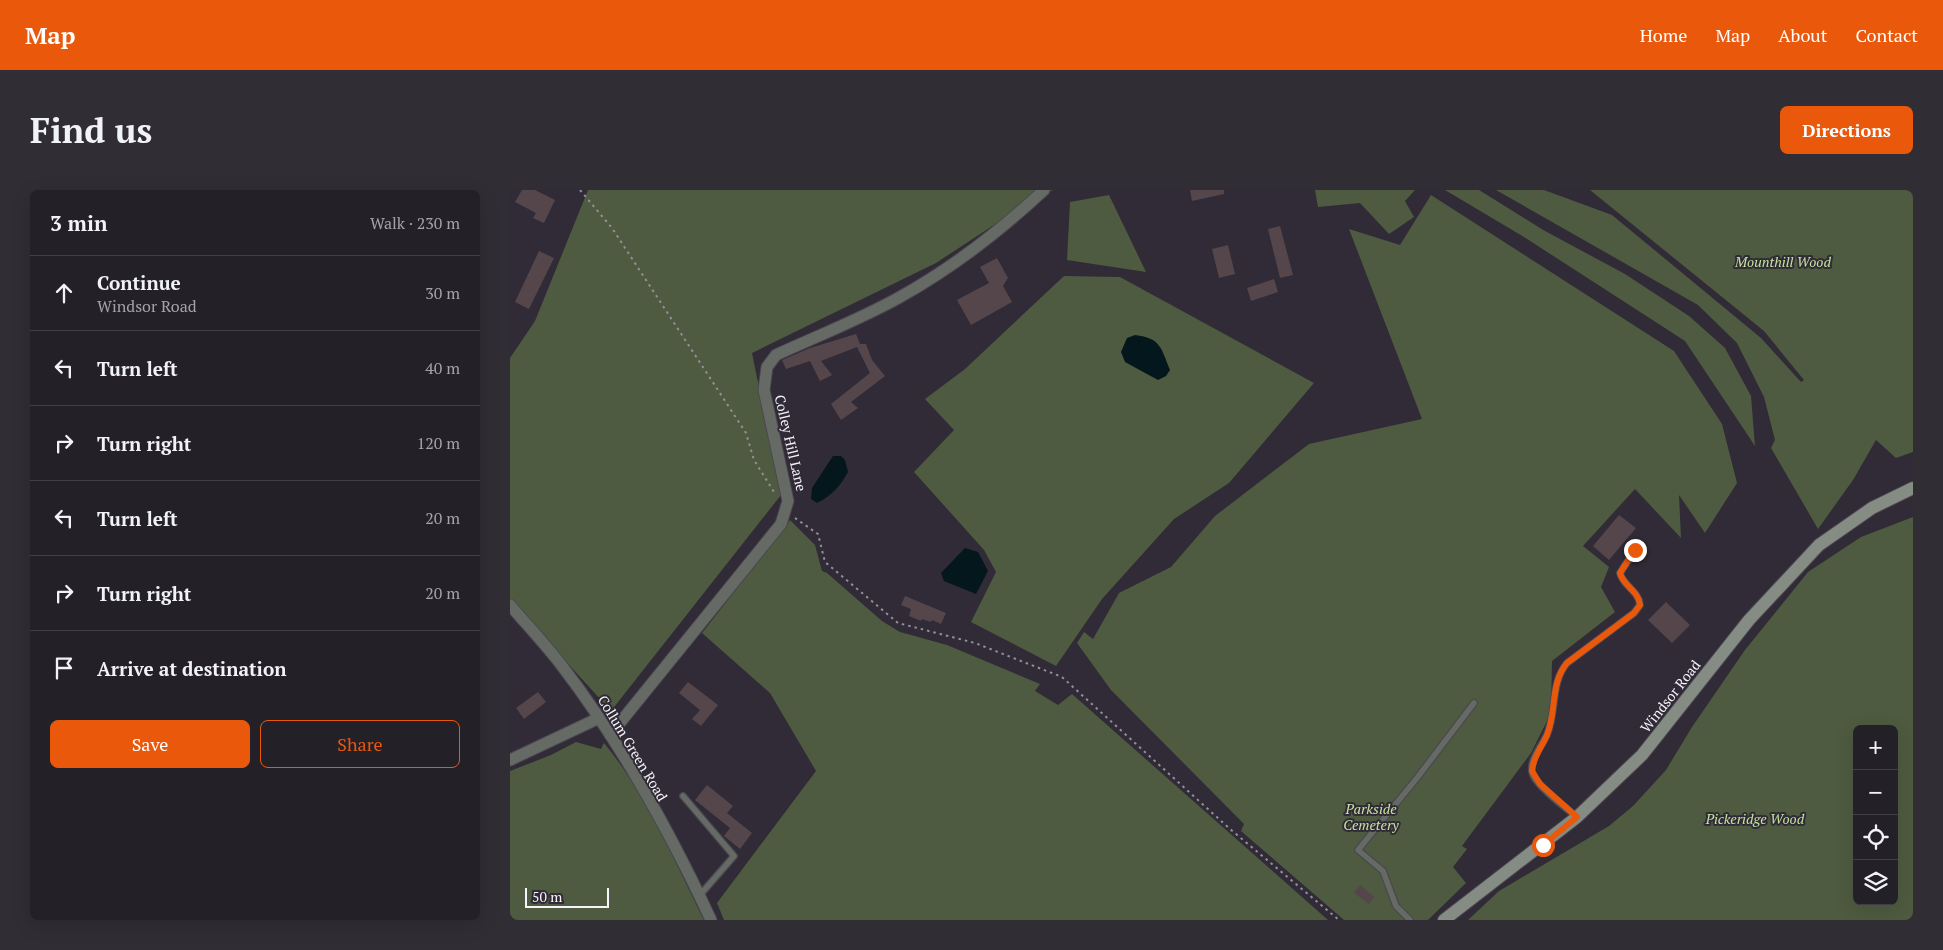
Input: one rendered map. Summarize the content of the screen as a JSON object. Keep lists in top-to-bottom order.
{
  "streets": {
    "main road": ["Windsor Road"],
    "street": ["Colley Hill Lane", "Collum Green Road"]
  },
  "crossings": [
    ["Colley Hill Lane", "Collum Green Road"]
  ],
  "parks": ["Mounthill Wood", "Parkside Cemetery", "Pickeridge Wood"],
  "scale_bar": "50 m",
  "page": {
    "header": "Map",
    "nav": [
      "Home",
      "Map",
      "About",
      "Contact"
    ],
    "buttons": [
      "Directions",
      ["Save", "Share"]
    ],
    "title": "Find us",
    "heading": ["3 min", "Walk · 230 m"],
    "list": [
      ["Continue", "Windsor Road", "30 m"],
      ["Turn left", "40 m"],
      ["Turn right", "120 m"],
      ["Turn left", "20 m"],
      ["Turn right", "20 m"],
      "Arrive at destination"
    ],
    "map_buttons": ["+", "−"],
    "scale": "50 m"
  }
}
